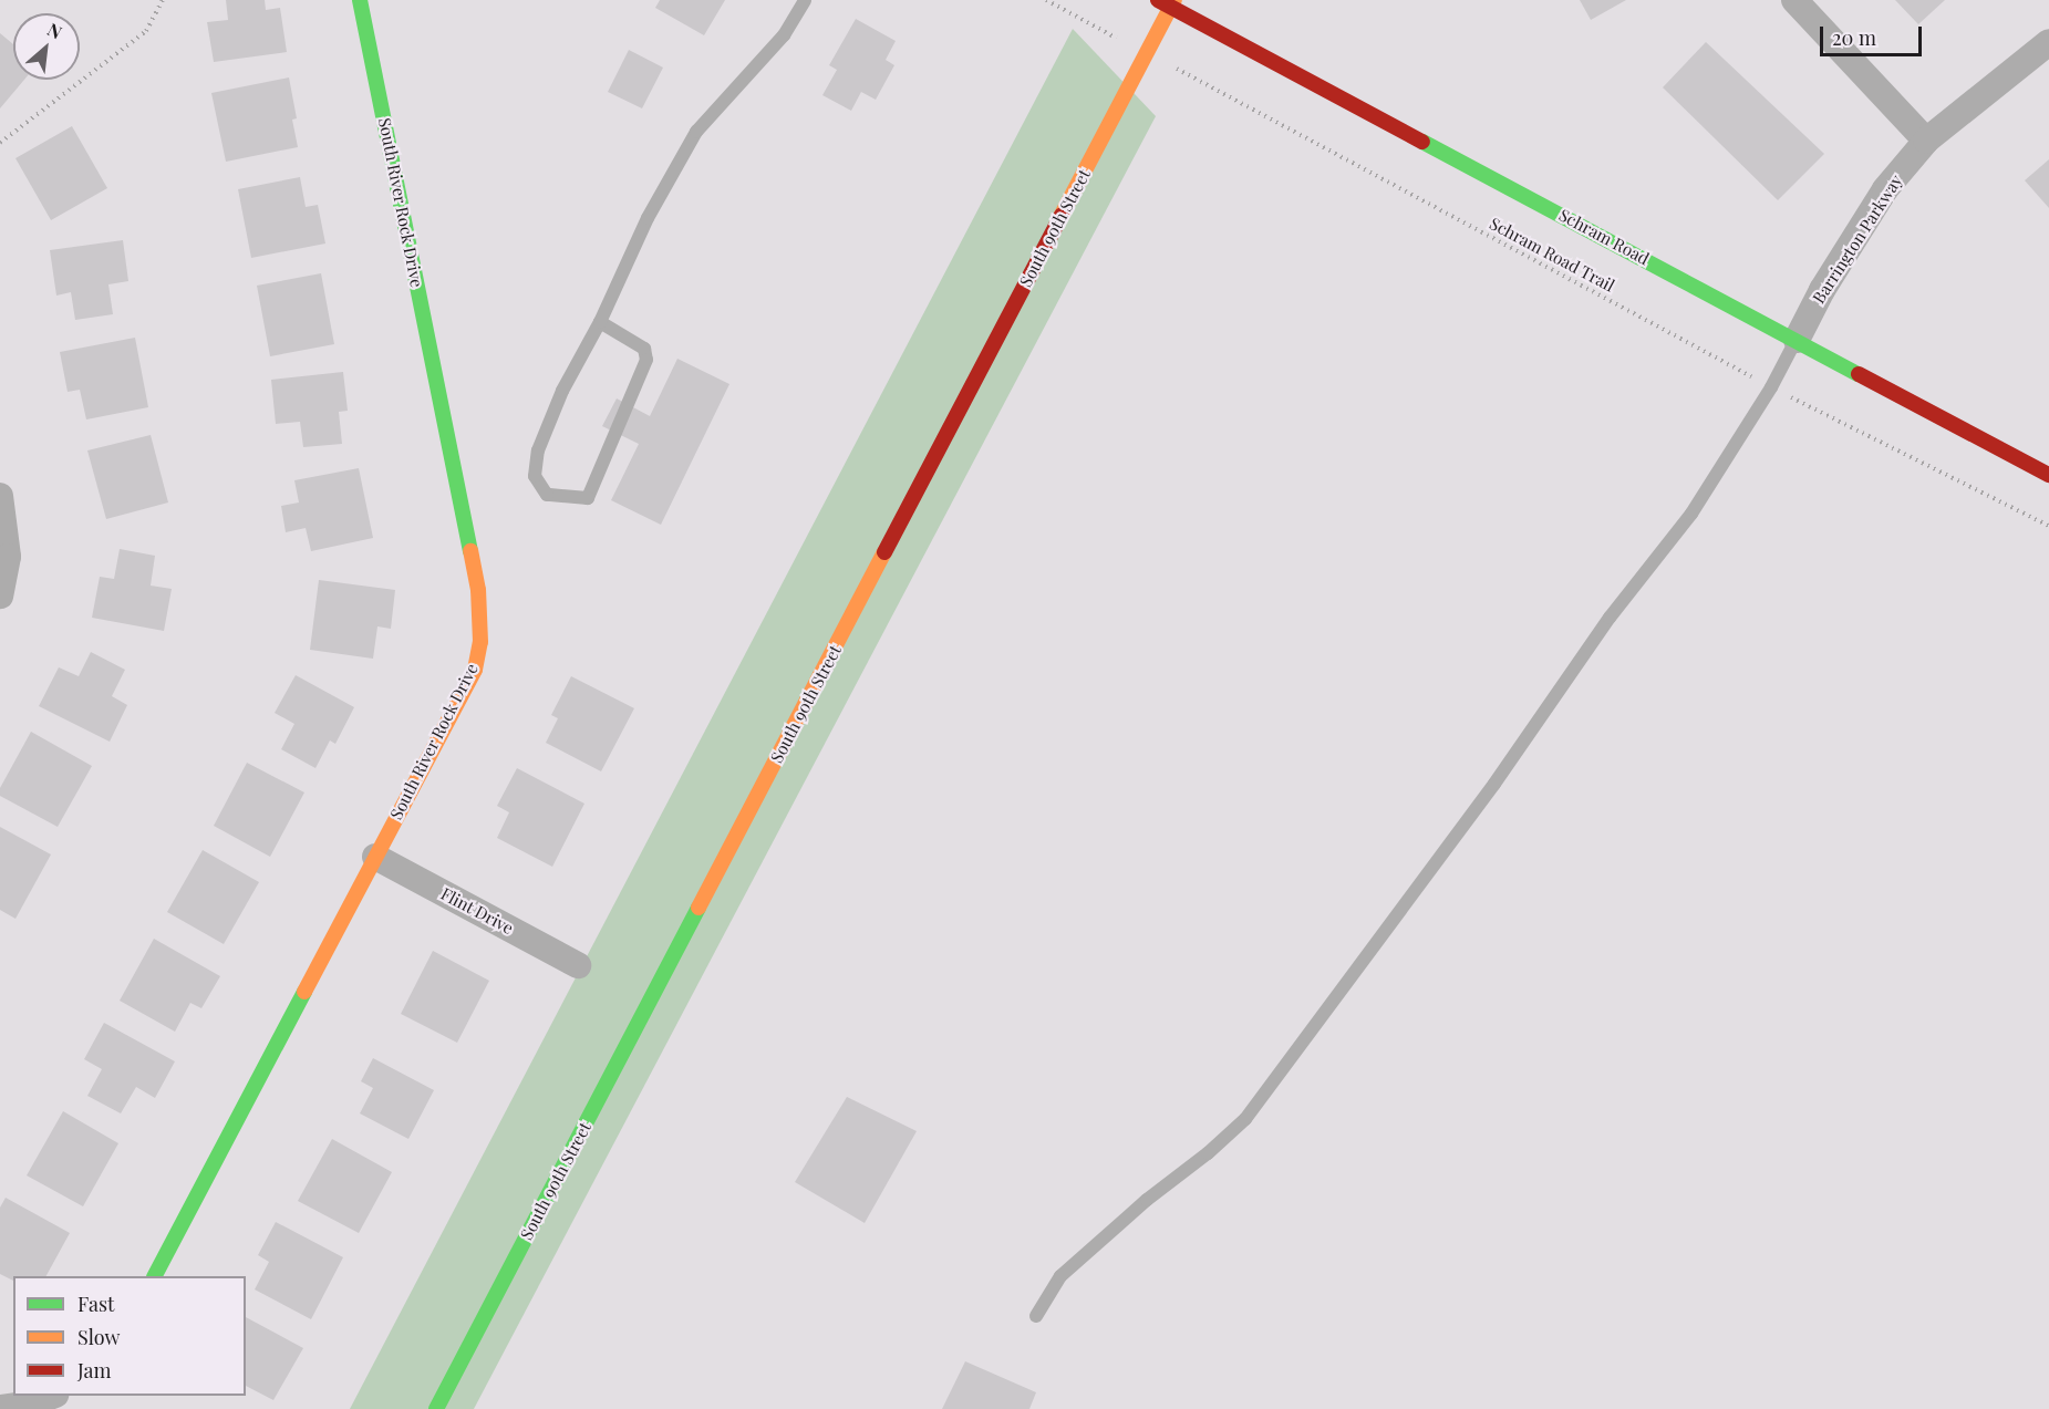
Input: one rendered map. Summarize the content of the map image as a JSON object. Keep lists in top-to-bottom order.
{
  "streets": {
    "street": [
      "South River Rock Drive",
      "South 90th Street",
      "Schram Road",
      "Barrington Parkway",
      "Flint Drive"
    ],
    "path": ["Schram Road Trail"]
  },
  "crossings": [
    ["South River Rock Drive", "Flint Drive"],
    ["South 90th Street", "Schram Road"],
    ["South 90th Street", "Schram Road Trail"],
    ["Schram Road", "Barrington Parkway"]
  ],
  "legend": ["Fast", "Slow", "Jam"],
  "scale_bar": "20 m",
  "north": "top right"
}
